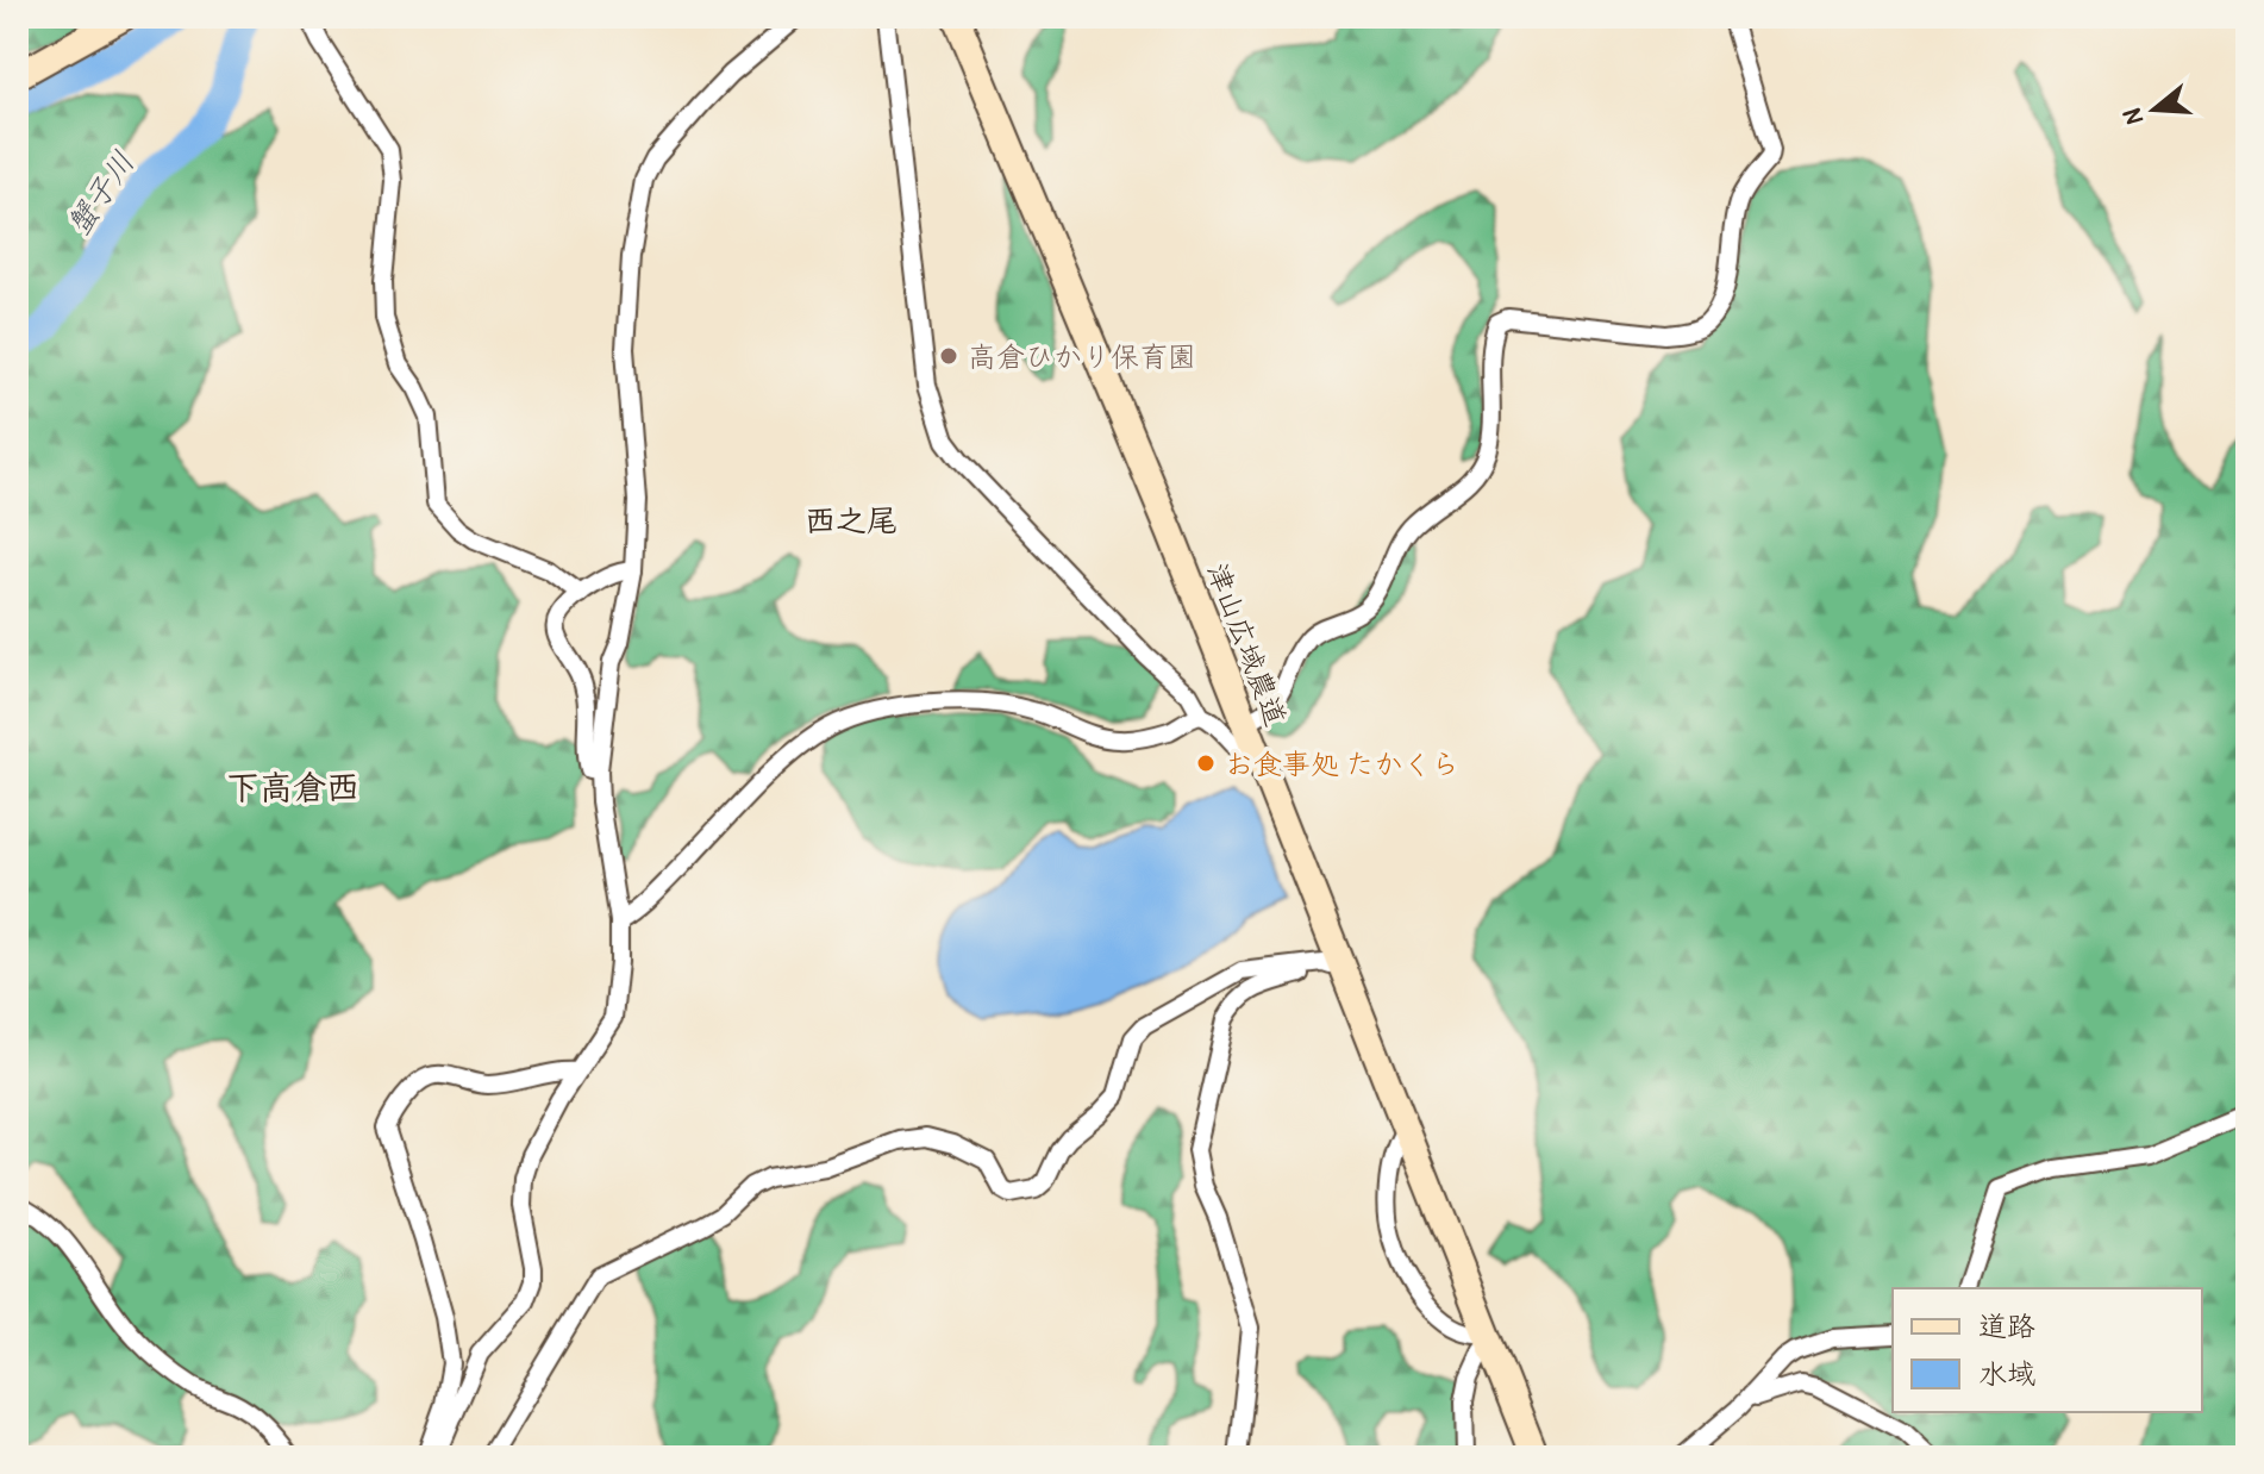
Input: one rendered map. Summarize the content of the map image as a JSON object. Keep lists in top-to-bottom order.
{
  "streets": {
    "street": ["津山広域農道"]
  },
  "districts": ["西之尾", "下高倉西"],
  "water": ["蟹子川"],
  "places": ["高倉ひかり保育園", "お食事処 たかくら"],
  "legend": ["道路", "水域"],
  "north": "left"
}
